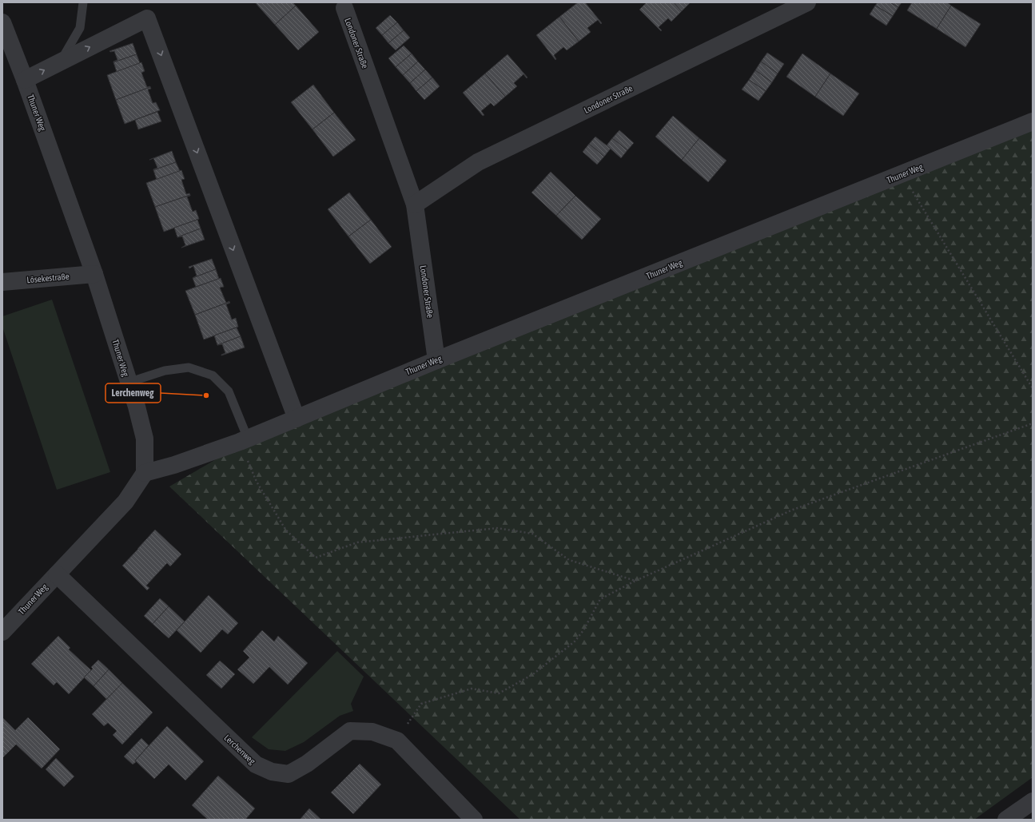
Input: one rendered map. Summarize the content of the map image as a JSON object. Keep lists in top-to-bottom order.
{
  "streets": {
    "street": [
      "Londoner Straße",
      "Thuner Weg",
      "Lösekestraße",
      "Lerchenweg"
    ]
  },
  "crossings": [
    ["Londoner Straße", "Thuner Weg"],
    ["Thuner Weg", "Lösekestraße"],
    ["Thuner Weg", "Lerchenweg"]
  ],
  "places": ["Lerchenweg"]
}
